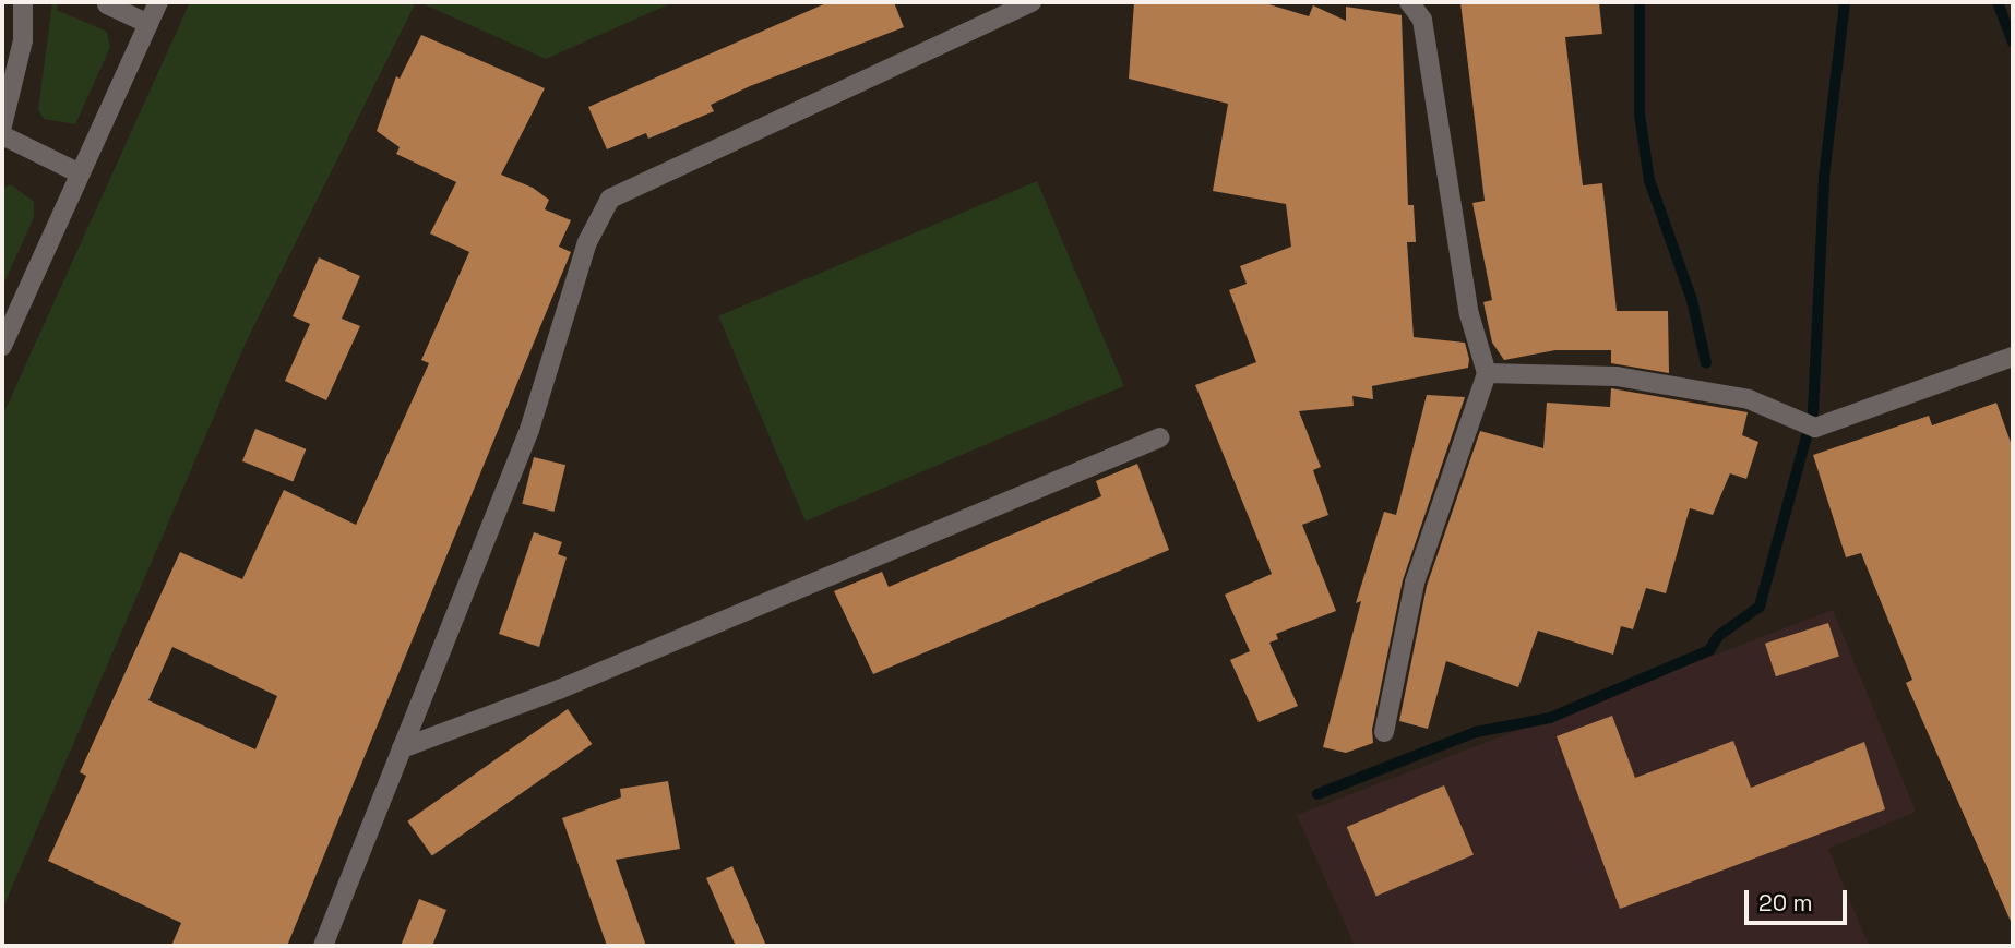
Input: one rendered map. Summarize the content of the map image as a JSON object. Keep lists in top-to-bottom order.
{
  "scale_bar": "20 m"
}
